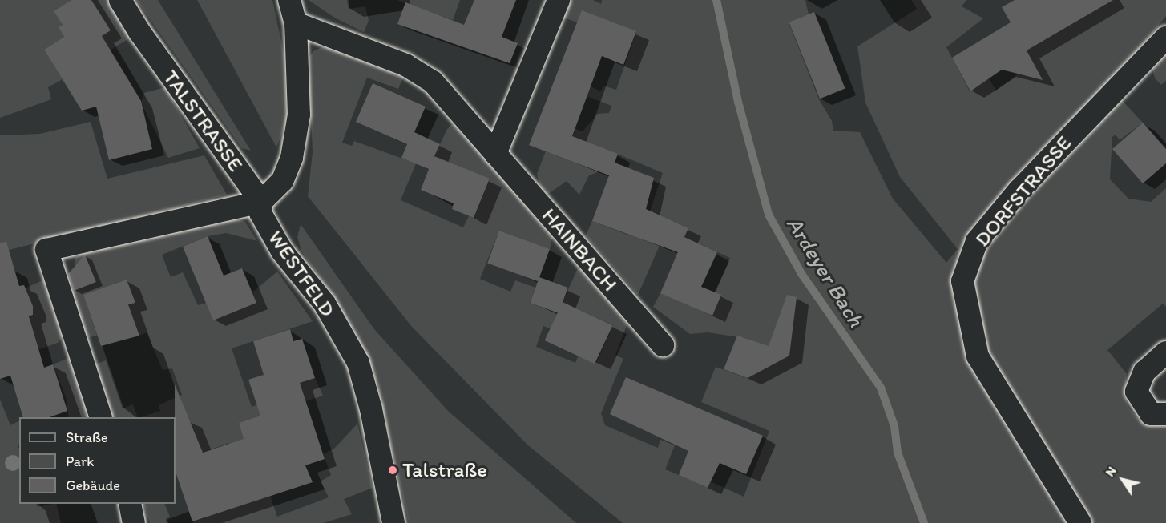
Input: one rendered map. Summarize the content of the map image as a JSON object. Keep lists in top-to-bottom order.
{
  "streets": {
    "street": [
      "TALSTRASSE",
      "DORFSTRASSE",
      "HAINBACH",
      "WESTFELD"
    ]
  },
  "crossings": [
    ["TALSTRASSE", "WESTFELD"]
  ],
  "water": ["Ardeyer Bach"],
  "places": ["Talstraße"],
  "legend": ["Straße", "Park", "Gebäude"],
  "north": "top left"
}
